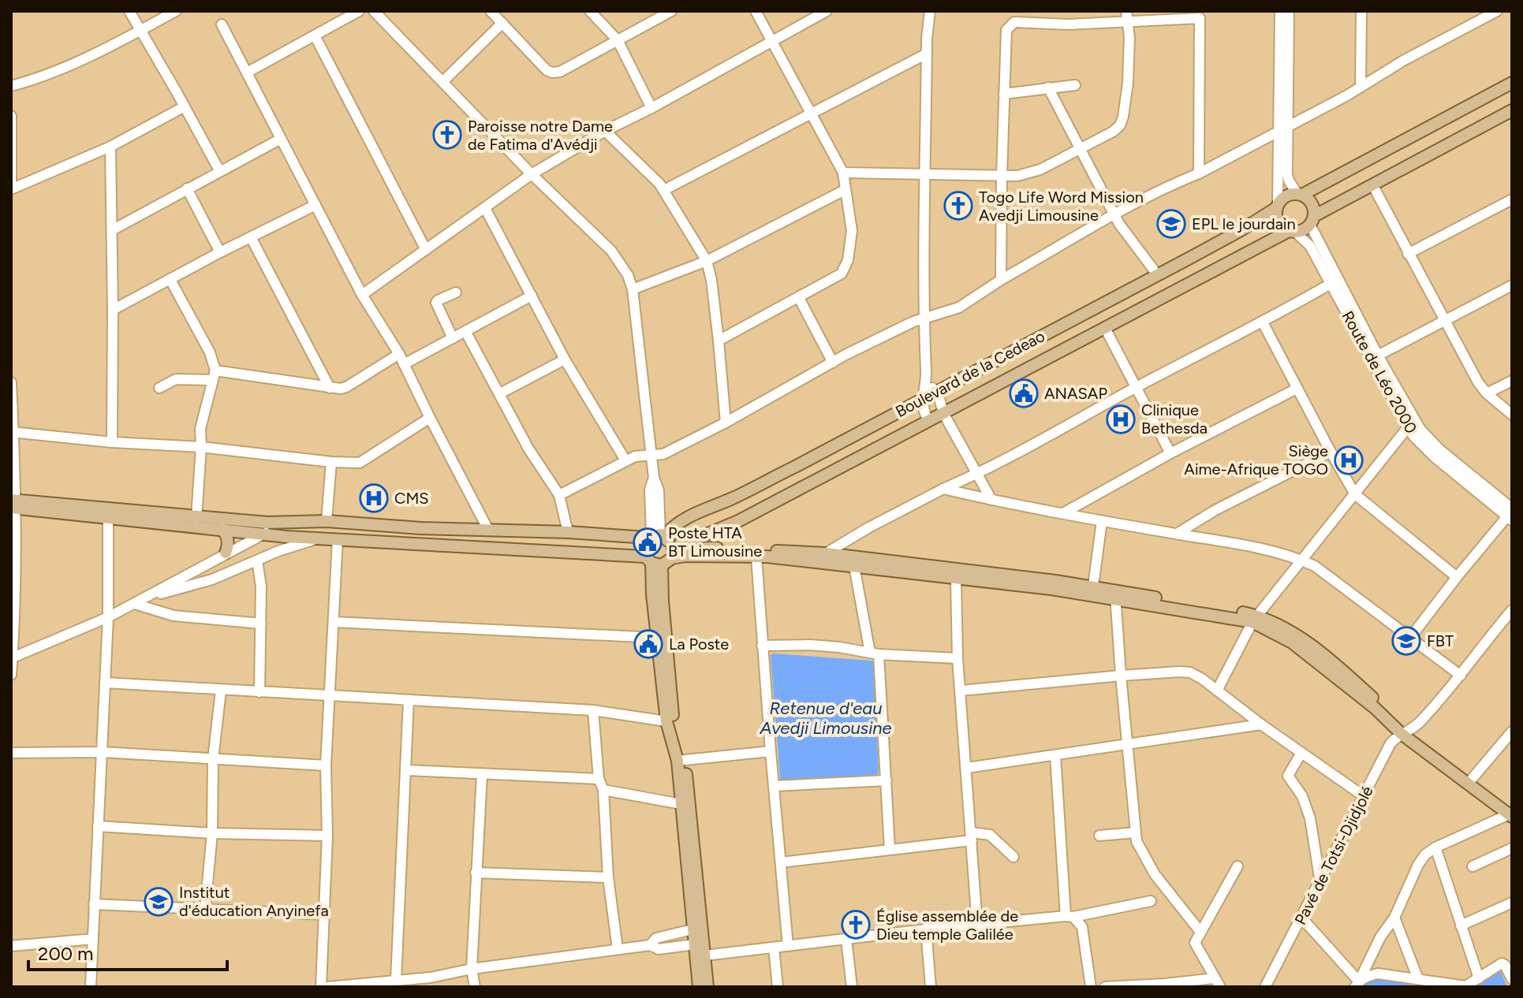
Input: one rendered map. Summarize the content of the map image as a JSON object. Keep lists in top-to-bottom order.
{
  "streets": {
    "main road": ["Boulevard de la Cedeao"],
    "street": ["Route de Léo 2000", "Pavé de Totsi-Djidjolé"]
  },
  "crossings": [
    ["Route de Léo 2000", "Boulevard de la Cedeao"]
  ],
  "water": ["Retenue d'eau Avedji Limousine"],
  "places": {
    "church": ["Paroisse notre Dame de Fatima d'Avédji", "Togo Life Word Mission Avedji Limousine", "Église assemblée de Dieu temple Galilée"],
    "school or university": ["EPL le jourdain", "FBT", "Institut d'éducation Anyinefa"],
    "public building": ["ANASAP", "Poste HTA BT Limousine", "La Poste"],
    "hospital": ["Clinique Bethesda", "Siège Aime-Afrique TOGO", "CMS"]
  },
  "scale_bar": "200 m"
}
